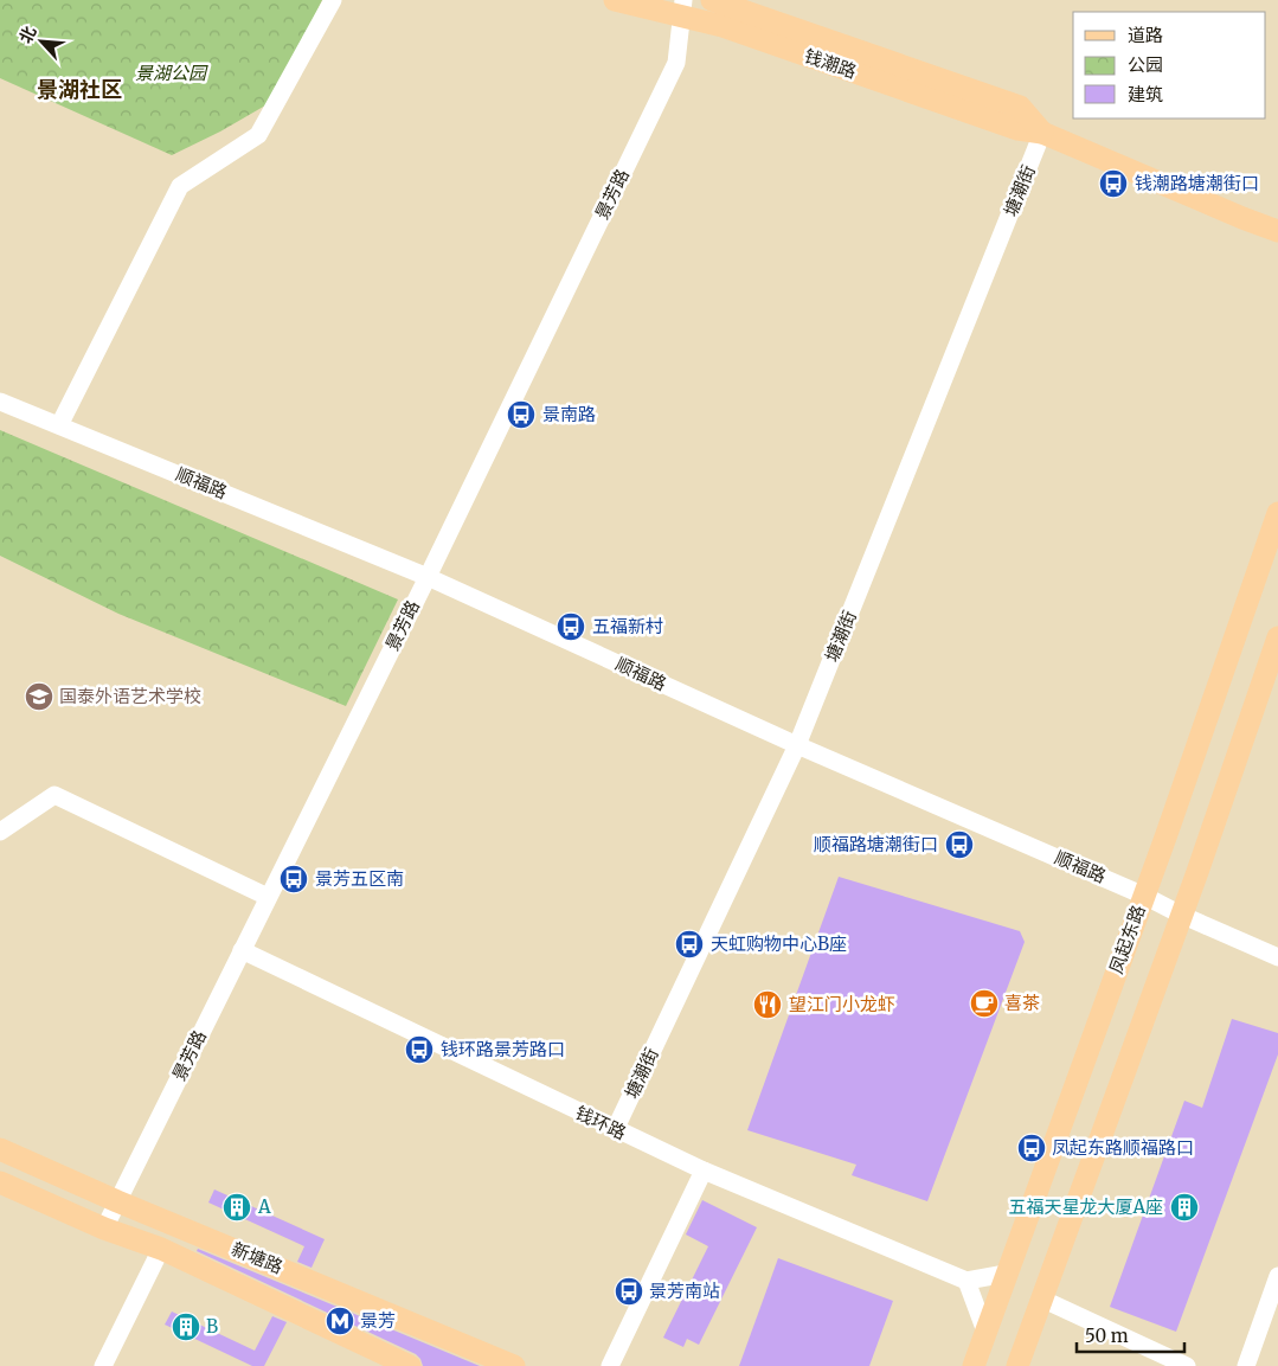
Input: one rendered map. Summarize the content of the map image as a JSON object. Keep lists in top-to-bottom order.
{
  "streets": {
    "main road": ["钱潮路", "凤起东路", "新塘路"],
    "street": [
      "塘潮街",
      "景芳路",
      "顺福路",
      "钱环路"
    ]
  },
  "crossings": [
    ["钱潮路", "塘潮街"],
    ["钱潮路", "景芳路"],
    ["塘潮街", "顺福路"],
    ["塘潮街", "钱环路"],
    ["景芳路", "顺福路"],
    ["景芳路", "钱环路"],
    ["景芳路", "新塘路"],
    ["顺福路", "凤起东路"]
  ],
  "districts": ["景湖社区"],
  "parks": ["景湖公园"],
  "places": {
    "bus stop": [
      "钱潮路塘潮街口",
      "景南路",
      "五福新村",
      "顺福路塘潮街口",
      "景芳五区南",
      "天虹购物中心B座",
      "钱环路景芳路口",
      "凤起东路顺福路口",
      "景芳南站"
    ],
    "school or university": ["国泰外语艺术学校"],
    "cafe": ["喜茶"],
    "restaurant": ["望江门小龙虾"],
    "building": ["A", "五福天星龙大厦A座", "B"],
    "metro station": ["景芳"]
  },
  "legend": ["道路", "公园", "建筑"],
  "scale_bar": "50 m",
  "north": "top left"
}
